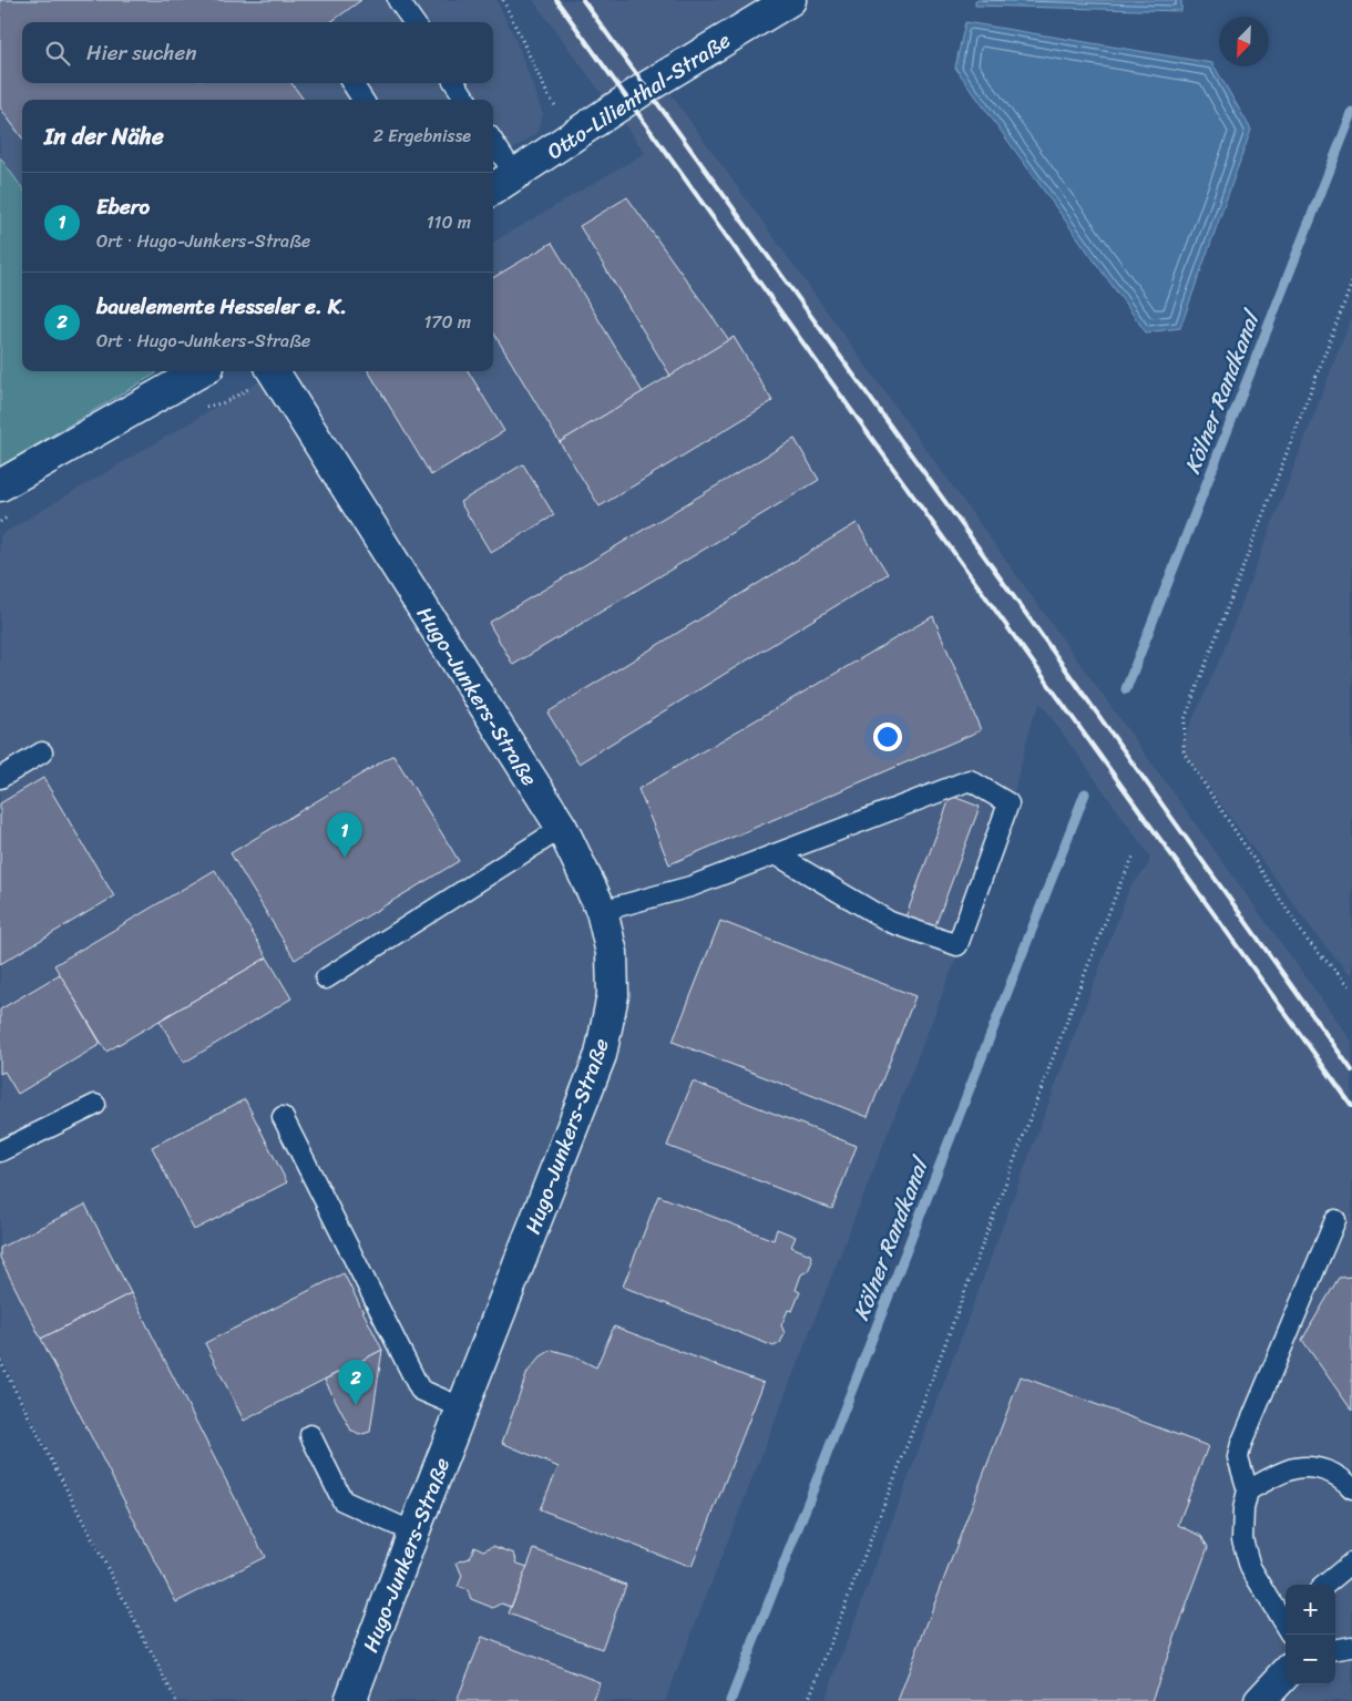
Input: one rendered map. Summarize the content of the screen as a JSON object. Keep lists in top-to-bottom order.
{
  "streets": {
    "street": ["Otto-Lilienthal-Straße", "Hugo-Junkers-Straße"]
  },
  "water": ["Kölner Randkanal"],
  "north": "bottom left",
  "page": {
    "search": "Hier suchen",
    "heading": ["In der Nähe", "2 Ergebnisse"],
    "list": [
      {
        "mark": "1",
        "name": "Ebero",
        "note": "Ort · Hugo-Junkers-Straße",
        "value": "110 m"
      },
      {
        "mark": "2",
        "name": "bauelemente Hesseler e. K.",
        "note": "Ort · Hugo-Junkers-Straße",
        "value": "170 m"
      }
    ],
    "pins": ["1", "2"],
    "map_buttons": ["+", "−"]
  }
}
